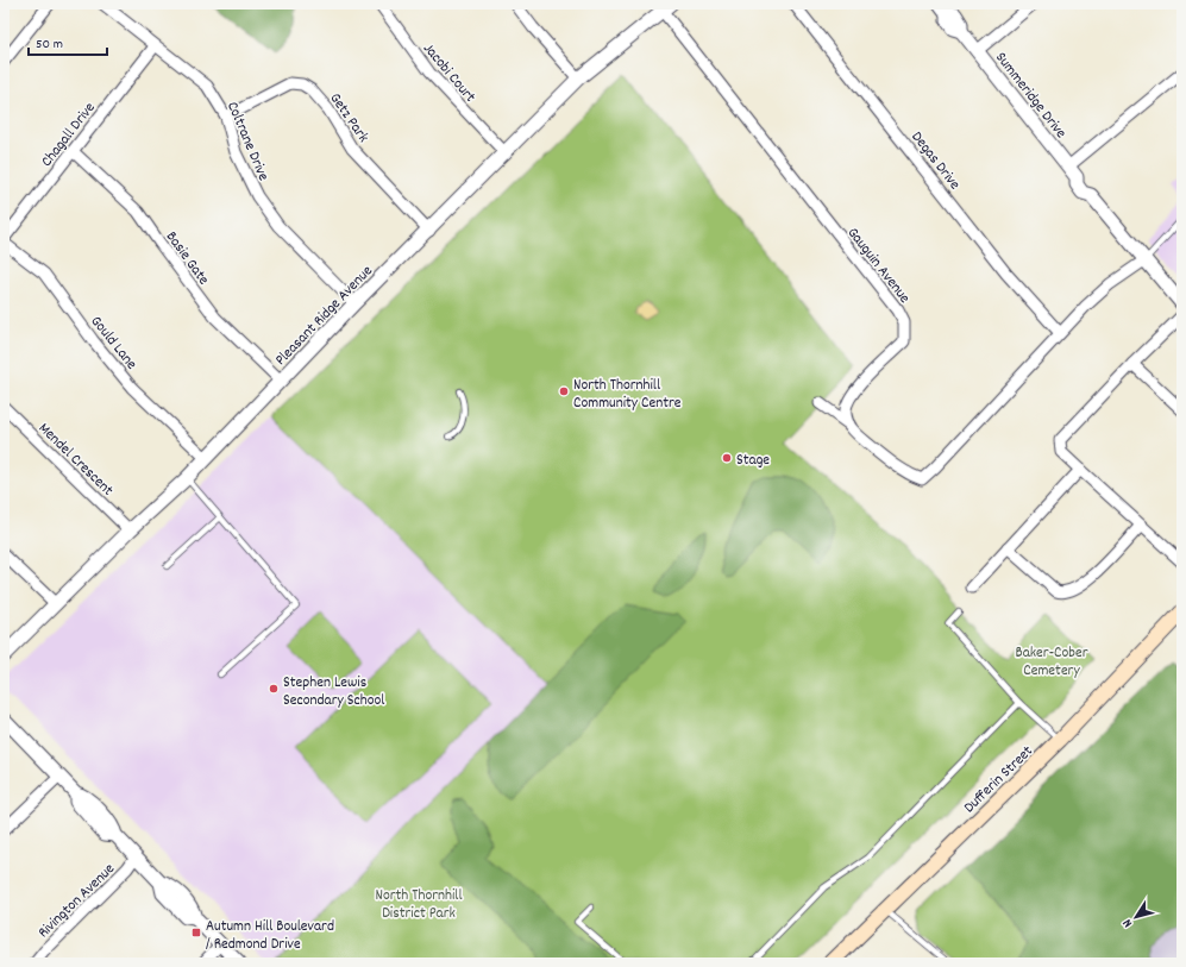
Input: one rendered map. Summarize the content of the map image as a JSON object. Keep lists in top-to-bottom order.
{
  "streets": {
    "main road": ["Dufferin Street"],
    "street": [
      "Jacobi Court",
      "Summeridge Drive",
      "Getz Park",
      "Chagall Drive",
      "Coltrane Drive",
      "Degas Drive",
      "Basie Gate",
      "Gauguin Avenue",
      "Pleasant Ridge Avenue",
      "Gould Lane",
      "Mendel Crescent",
      "Rivington Avenue"
    ]
  },
  "crossings": [
    ["Jacobi Court", "Pleasant Ridge Avenue"],
    ["Getz Park", "Coltrane Drive"],
    ["Getz Park", "Pleasant Ridge Avenue"],
    ["Chagall Drive", "Coltrane Drive"],
    ["Chagall Drive", "Basie Gate"],
    ["Chagall Drive", "Gould Lane"],
    ["Coltrane Drive", "Pleasant Ridge Avenue"],
    ["Basie Gate", "Pleasant Ridge Avenue"],
    ["Gauguin Avenue", "Pleasant Ridge Avenue"],
    ["Pleasant Ridge Avenue", "Gould Lane"],
    ["Pleasant Ridge Avenue", "Mendel Crescent"]
  ],
  "parks": ["Baker-Cober Cemetery", "North Thornhill District Park"],
  "places": {
    "other": ["North Thornhill Community Centre", "Stage", "Stephen Lewis Secondary School"],
    "transit": ["Autumn Hill Boulevard / Redmond Drive"]
  },
  "scale_bar": "50 m",
  "north": "bottom left"
}
